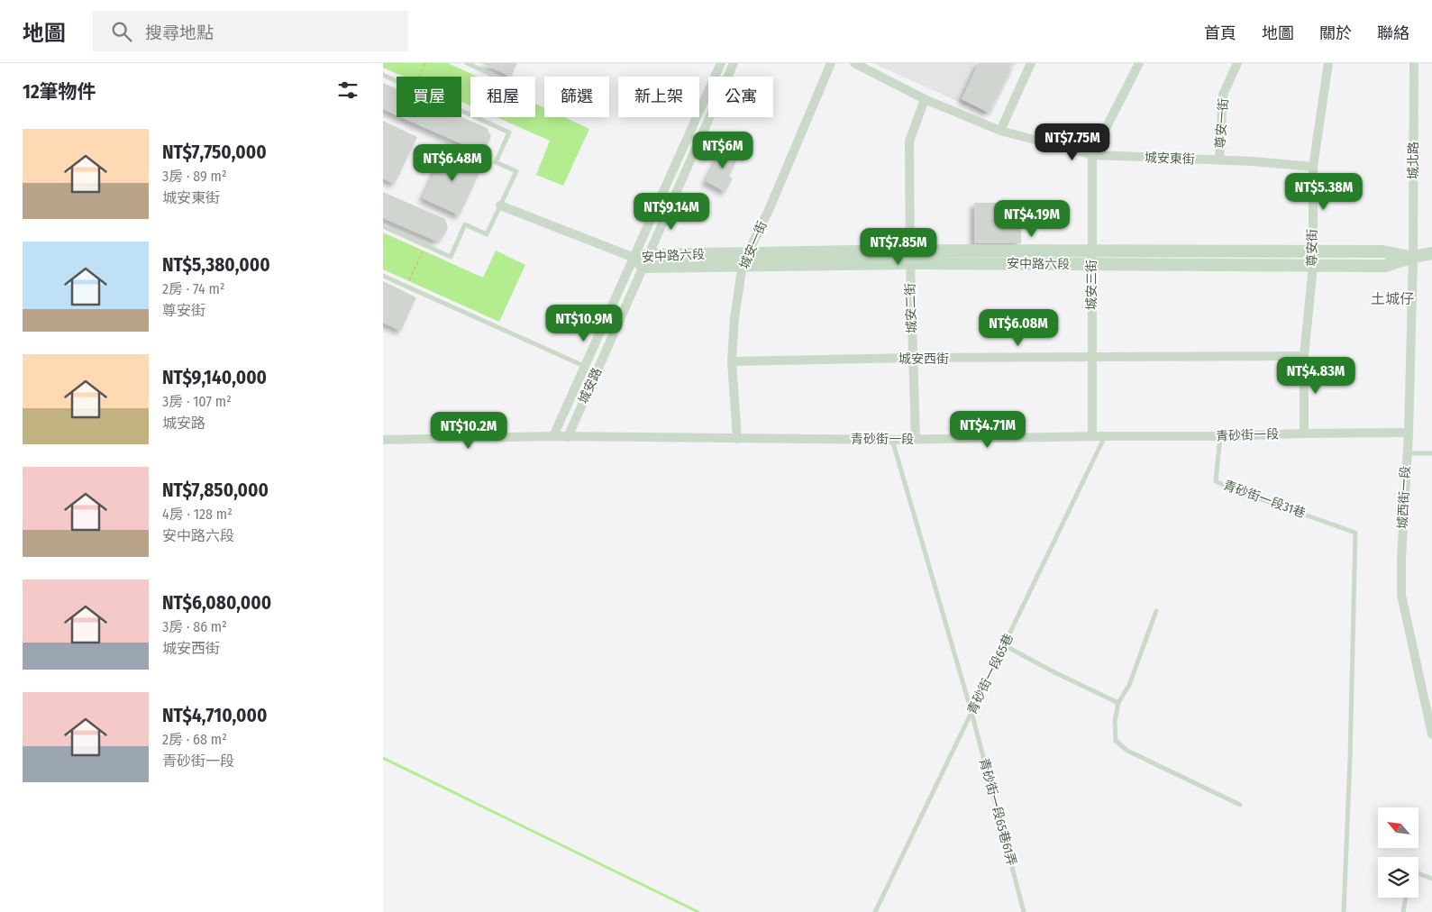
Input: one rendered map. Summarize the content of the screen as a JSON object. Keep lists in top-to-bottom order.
{
  "streets": {
    "street": [
      "尊安一街",
      "城安東街",
      "城北路",
      "城安一街",
      "尊安街",
      "安中路六段",
      "城安三街",
      "城安二街",
      "城安西街",
      "城安路",
      "青砂街一段",
      "城西街一段"
    ],
    "lane": ["青砂街一段31巷", "青砂街一段65巷", "青砂街一段65巷61弄"]
  },
  "crossings": [
    ["尊安一街", "城安東街"],
    ["城安東街", "尊安街"],
    ["城安東街", "城安三街"],
    ["城安東街", "城安二街"],
    ["城北路", "安中路六段"],
    ["城北路", "城西街一段"],
    ["城安一街", "安中路六段"],
    ["城安一街", "城安西街"],
    ["城安一街", "青砂街一段"],
    ["尊安街", "安中路六段"],
    ["尊安街", "城安西街"],
    ["尊安街", "青砂街一段"],
    ["安中路六段", "城安三街"],
    ["安中路六段", "城安二街"],
    ["安中路六段", "城安路"],
    ["安中路六段", "城西街一段"],
    ["城安三街", "城安西街"],
    ["城安三街", "青砂街一段"],
    ["城安二街", "城安西街"],
    ["城安二街", "青砂街一段"],
    ["城安路", "青砂街一段"],
    ["青砂街一段", "城西街一段"],
    ["青砂街一段", "青砂街一段31巷"],
    ["青砂街一段", "青砂街一段65巷"],
    ["青砂街一段", "青砂街一段65巷61弄"],
    ["青砂街一段65巷", "青砂街一段65巷61弄"]
  ],
  "districts": ["土城仔"],
  "north": "top left",
  "page": {
    "header": "地圖",
    "search": "搜尋地點",
    "nav": [
      "首頁",
      "地圖",
      "關於",
      "聯絡"
    ],
    "heading": "12筆物件",
    "chip": [
      "買屋",
      "租屋",
      "篩選",
      "新上架",
      "公寓"
    ],
    "list": [
      {
        "name": "NT$7,750,000",
        "note": "3房 · 89 m² · 城安東街"
      },
      {
        "name": "NT$5,380,000",
        "note": "2房 · 74 m² · 尊安街"
      },
      {
        "name": "NT$9,140,000",
        "note": "3房 · 107 m² · 城安路"
      },
      {
        "name": "NT$7,850,000",
        "note": "4房 · 128 m² · 安中路六段"
      },
      {
        "name": "NT$6,080,000",
        "note": "3房 · 86 m² · 城安西街"
      },
      {
        "name": "NT$4,710,000",
        "note": "2房 · 68 m² · 青砂街一段"
      }
    ],
    "price": [
      "NT$7.75M",
      "NT$6M",
      "NT$6.48M",
      "NT$5.38M",
      "NT$9.14M",
      "NT$4.19M",
      "NT$7.85M",
      "NT$10.9M",
      "NT$6.08M",
      "NT$4.83M",
      "NT$4.71M",
      "NT$10.2M"
    ]
  }
}
